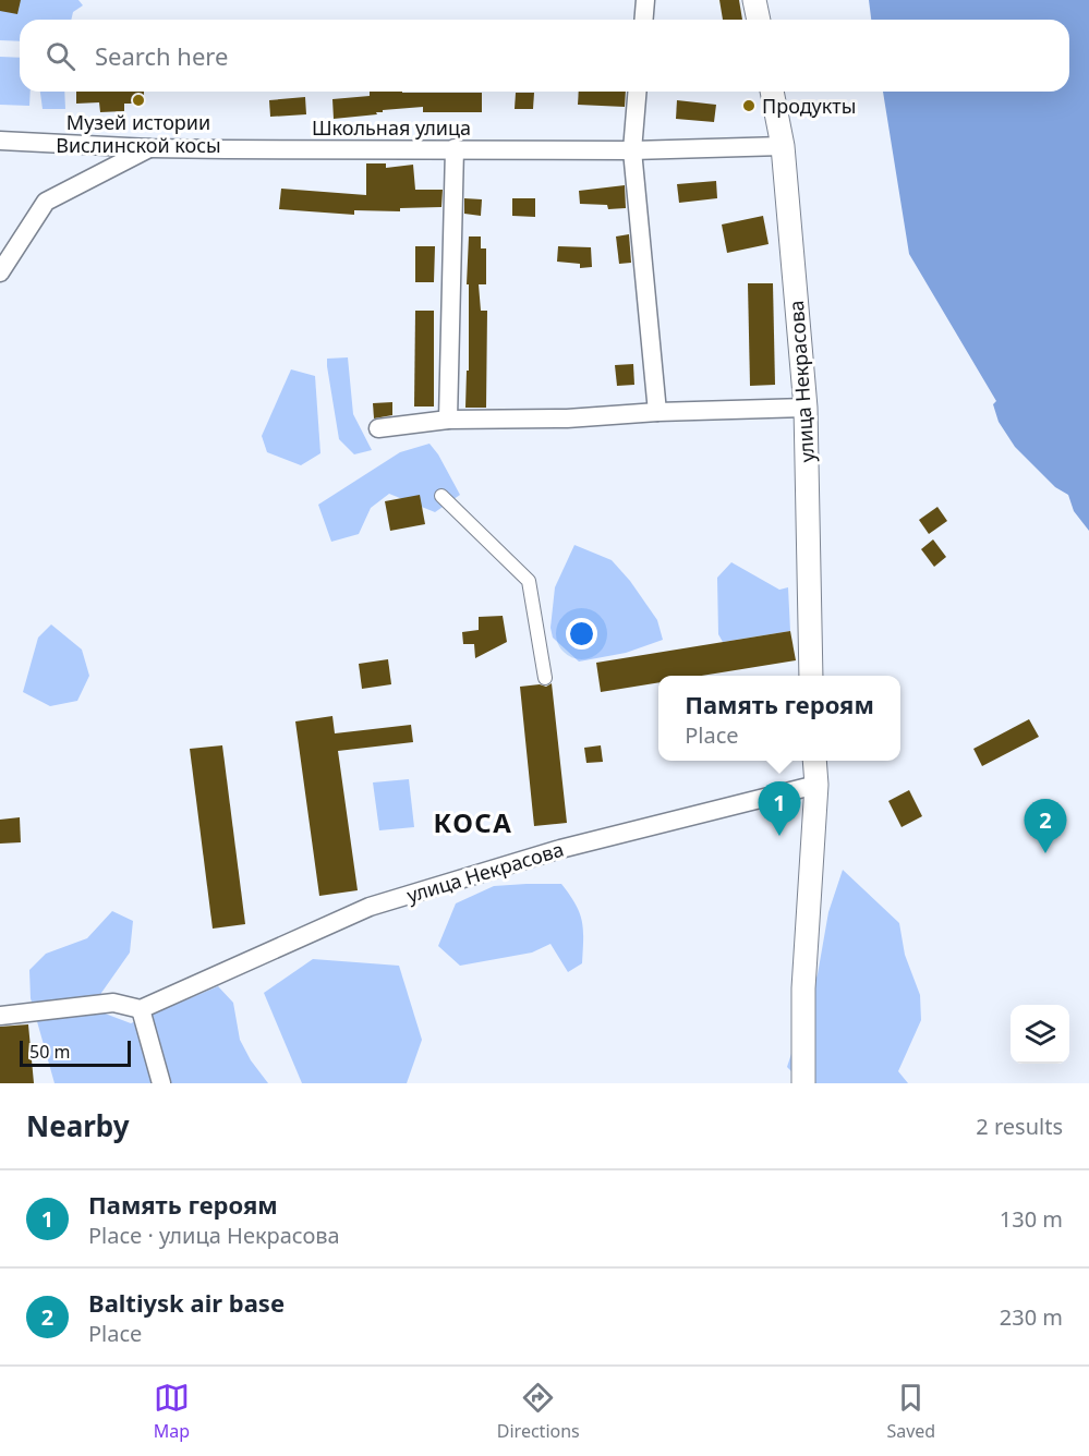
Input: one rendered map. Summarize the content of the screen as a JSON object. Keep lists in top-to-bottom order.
{
  "streets": {
    "street": ["Школьная улица", "улица Некрасова"]
  },
  "crossings": [
    ["Школьная улица", "улица Некрасова"]
  ],
  "districts": ["КОСА"],
  "places": ["Музей истории Вислинской косы", "Продукты"],
  "scale_bar": "50 m",
  "page": {
    "search": "Search here",
    "popup": ["Память героям", "Place"],
    "pins": ["1", "2"],
    "scale": "50 m",
    "heading": ["Nearby", "2 results"],
    "list": [
      {
        "mark": "1",
        "name": "Память героям",
        "note": "Place · улица Некрасова",
        "value": "130 m"
      },
      {
        "mark": "2",
        "name": "Baltiysk air base",
        "note": "Place",
        "value": "230 m"
      }
    ],
    "nav": ["Map", "Directions", "Saved"]
  }
}
